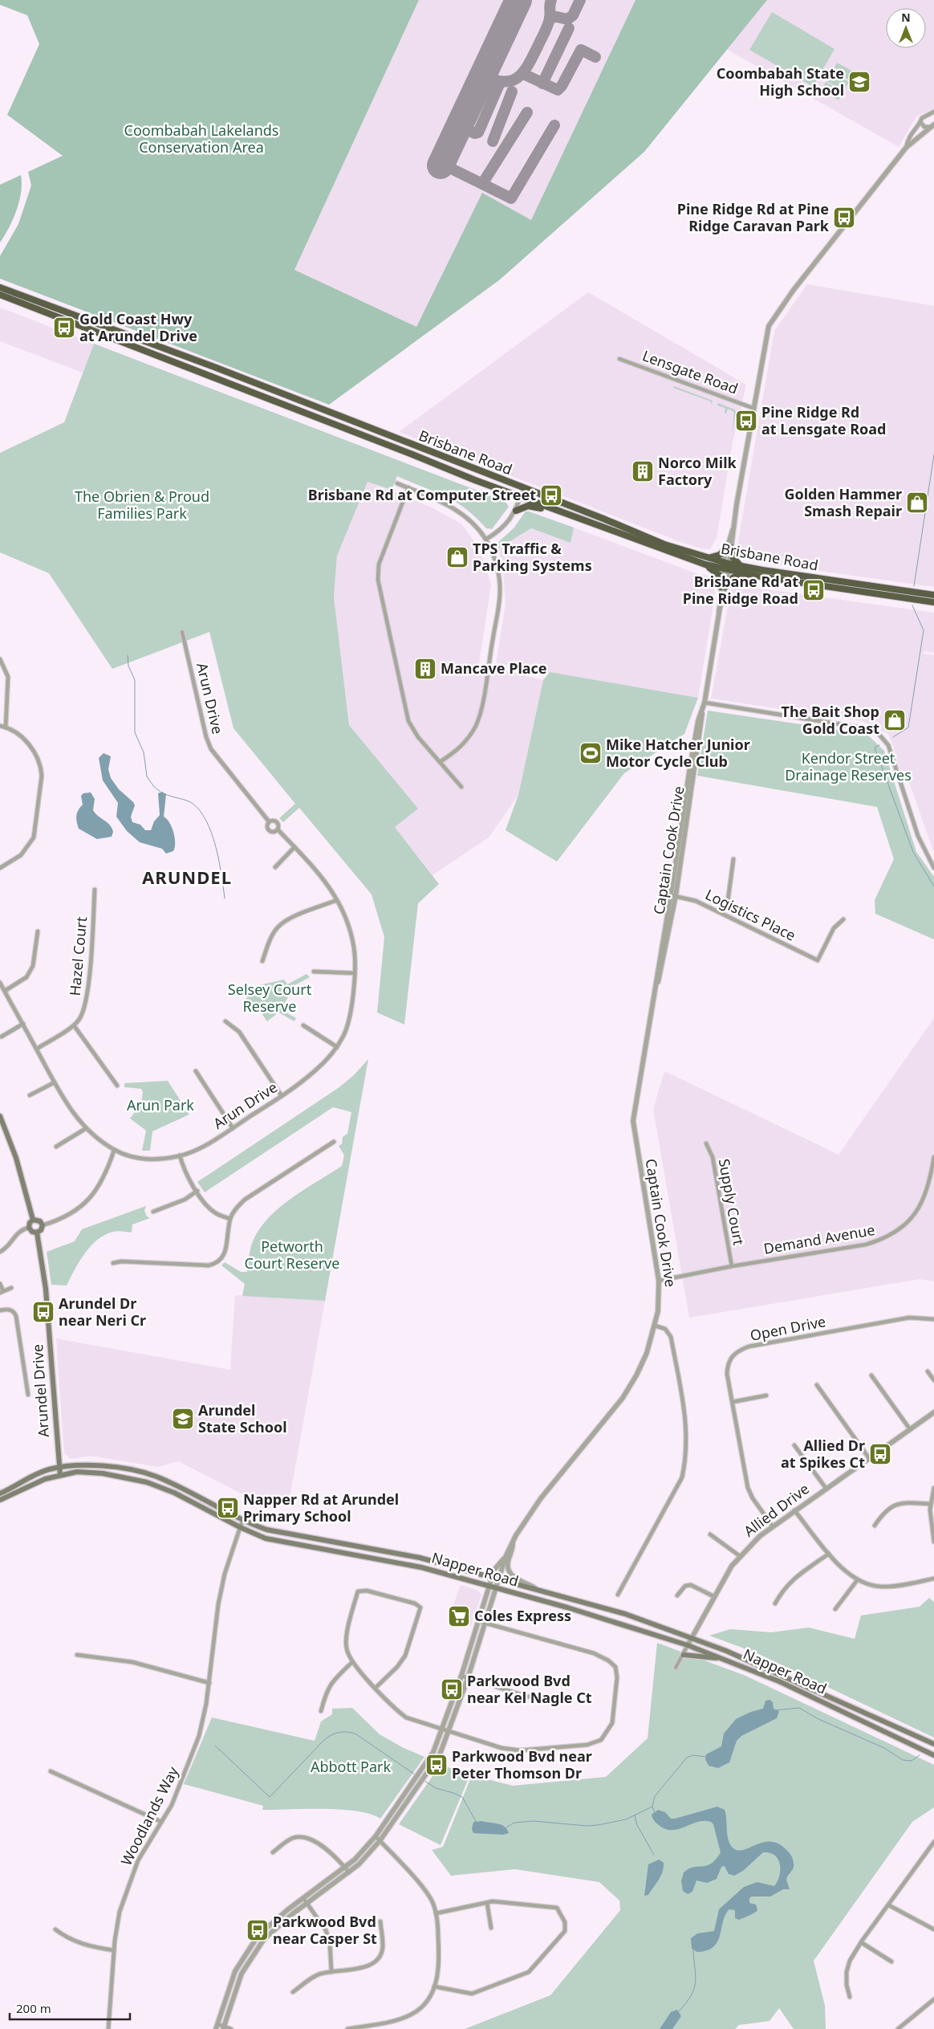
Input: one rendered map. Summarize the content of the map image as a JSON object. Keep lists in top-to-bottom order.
{
  "streets": {
    "highway": ["Brisbane Road"],
    "main road": ["Arundel Drive", "Napper Road"],
    "street": [
      "Lensgate Road",
      "Arun Drive",
      "Captain Cook Drive",
      "Logistics Place",
      "Hazel Court",
      "Supply Court",
      "Demand Avenue",
      "Open Drive",
      "Allied Drive",
      "Woodlands Way"
    ]
  },
  "crossings": [
    ["Lensgate Road", "Captain Cook Drive"],
    ["Brisbane Road", "Captain Cook Drive"],
    ["Arun Drive", "Hazel Court"],
    ["Captain Cook Drive", "Logistics Place"],
    ["Captain Cook Drive", "Demand Avenue"],
    ["Supply Court", "Demand Avenue"],
    ["Open Drive", "Allied Drive"],
    ["Arundel Drive", "Napper Road"],
    ["Allied Drive", "Napper Road"],
    ["Napper Road", "Woodlands Way"]
  ],
  "districts": ["ARUNDEL"],
  "parks": [
    "Coombabah Lakelands Conservation Area",
    "The Obrien & Proud Families Park",
    "Kendor Street Drainage Reserves",
    "Selsey Court Reserve",
    "Arun Park",
    "Petworth Court Reserve",
    "Abbott Park"
  ],
  "places": {
    "school or university": ["Coombabah State High School", "Arundel State School"],
    "bus stop": [
      "Pine Ridge Rd at Pine Ridge Caravan Park",
      "Gold Coast Hwy at Arundel Drive",
      "Pine Ridge Rd at Lensgate Road",
      "Brisbane Rd at Computer Street",
      "Brisbane Rd at Pine Ridge Road",
      "Arundel Dr near Neri Cr",
      "Allied Dr at Spikes Ct",
      "Napper Rd at Arundel Primary School",
      "Parkwood Bvd near Kel Nagle Ct",
      "Parkwood Bvd near Peter Thomson Dr",
      "Parkwood Bvd near Casper St"
    ],
    "building": ["Norco Milk Factory", "Mancave Place"],
    "shop": ["Golden Hammer Smash Repair", "TPS Traffic & Parking Systems", "The Bait Shop Gold Coast"],
    "sports": ["Mike Hatcher Junior Motor Cycle Club"],
    "supermarket": ["Coles Express"]
  },
  "scale_bar": "200 m",
  "north": "top"
}
